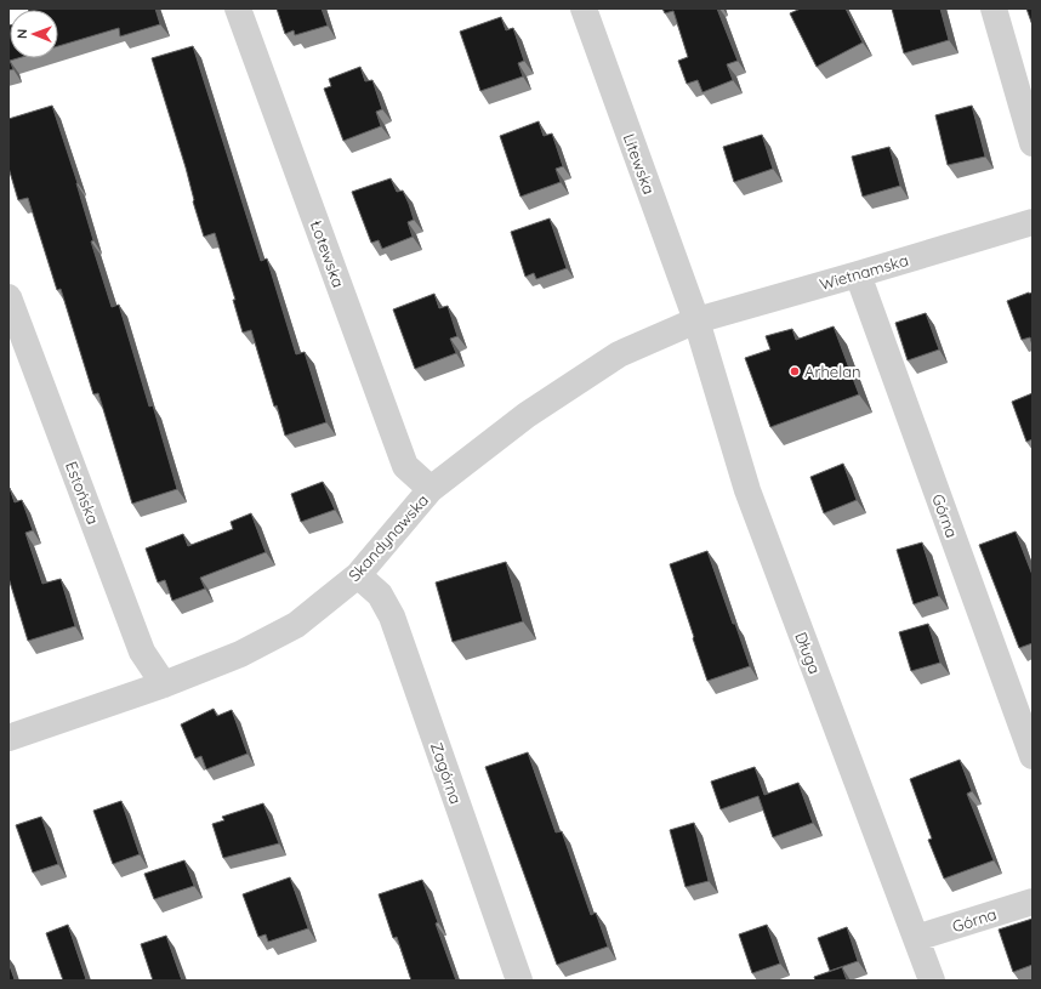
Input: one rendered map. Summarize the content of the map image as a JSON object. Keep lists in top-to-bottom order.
{
  "streets": {
    "street": [
      "Litewska",
      "Łotewska",
      "Wietnamska",
      "Estońska",
      "Górna",
      "Skandynawska",
      "Długa",
      "Zagórna"
    ]
  },
  "crossings": [
    ["Litewska", "Wietnamska"],
    ["Litewska", "Skandynawska"],
    ["Litewska", "Długa"],
    ["Łotewska", "Skandynawska"],
    ["Wietnamska", "Górna"],
    ["Wietnamska", "Skandynawska"],
    ["Wietnamska", "Długa"],
    ["Estońska", "Skandynawska"],
    ["Górna", "Długa"],
    ["Skandynawska", "Długa"],
    ["Skandynawska", "Zagórna"]
  ],
  "places": ["Arhelan"],
  "north": "left"
}
